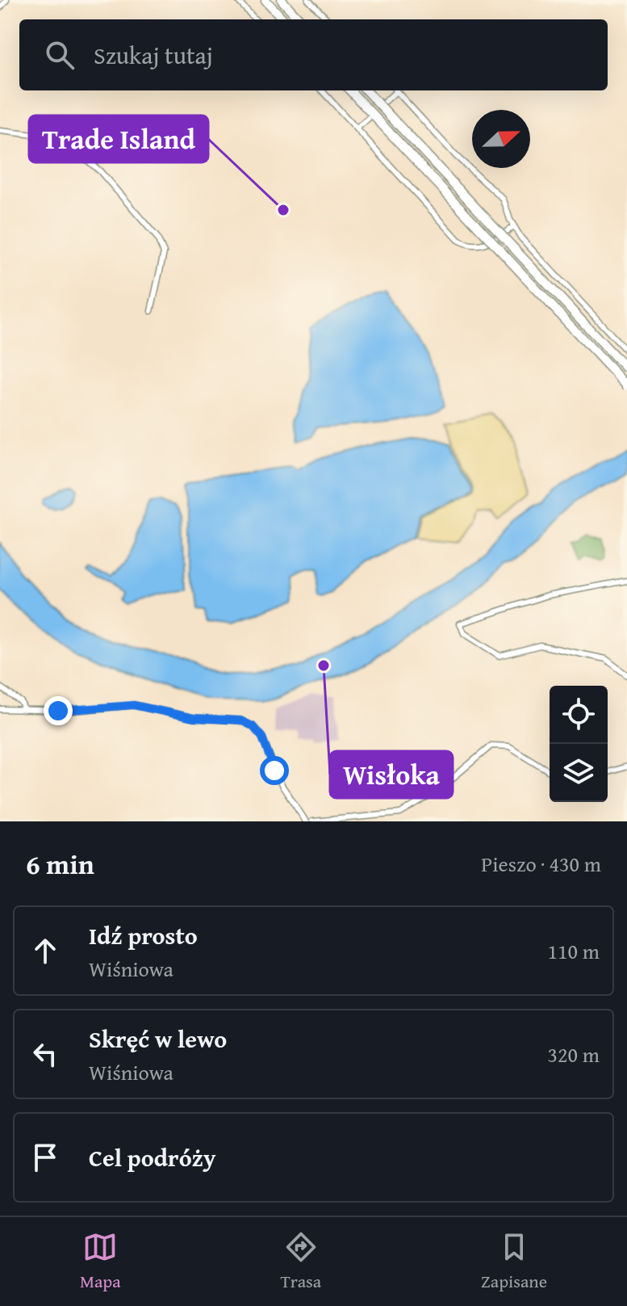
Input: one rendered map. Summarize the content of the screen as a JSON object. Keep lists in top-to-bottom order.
{
  "places": ["Trade Island", "Wisłoka"],
  "north": "right",
  "page": {
    "search": "Szukaj tutaj",
    "heading": ["6 min", "Pieszo · 430 m"],
    "list": [
      ["Idź prosto", "Wiśniowa", "110 m"],
      ["Skręć w lewo", "Wiśniowa", "320 m"],
      "Cel podróży"
    ],
    "nav": ["Mapa", "Trasa", "Zapisane"]
  }
}
